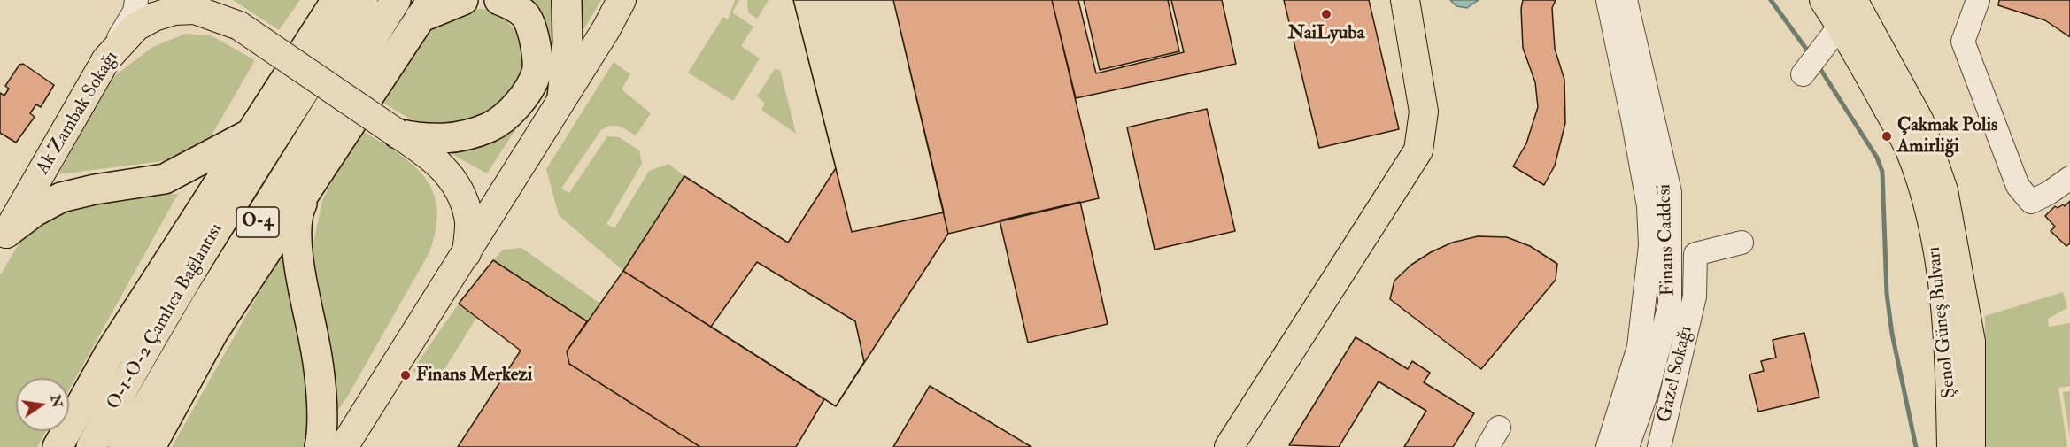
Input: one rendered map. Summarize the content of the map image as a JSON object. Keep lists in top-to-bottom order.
{
  "streets": {
    "highway": ["O-4", "O-1-O-2 Çamlıca Bağlantısı"],
    "main road": ["Ak Zambak Sokağı", "Şenol Güneş Bulvarı"],
    "street": ["Finans Caddesi", "Gazel Sokağı"]
  },
  "places": ["NaiLyuba", "Çakmak Polis Amirliği", "Finans Merkezi"],
  "north": "right"
}
